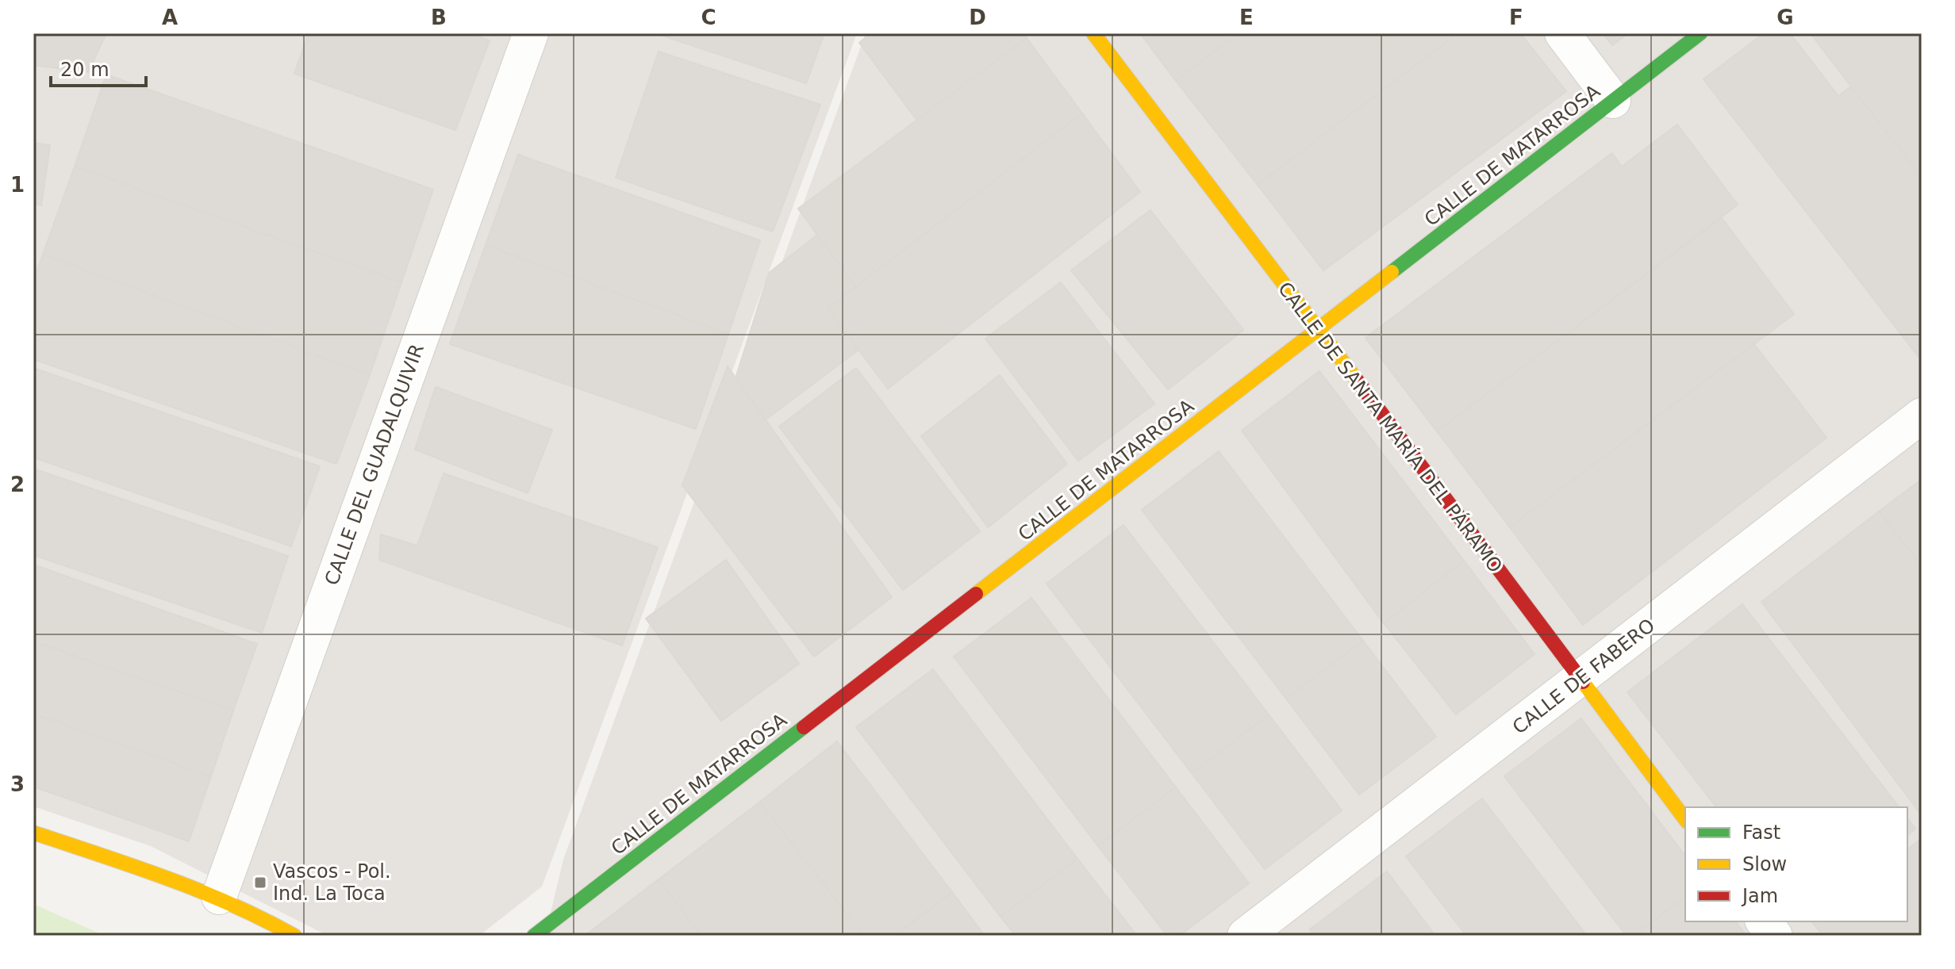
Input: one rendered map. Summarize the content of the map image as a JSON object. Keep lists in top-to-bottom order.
{
  "streets": {
    "street": [
      "CALLE DE MATARROSA",
      "CALLE DE SANTA MARÍA DEL PÁRAMO",
      "CALLE DEL GUADALQUIVIR",
      "CALLE DE FABERO"
    ]
  },
  "crossings": [
    ["CALLE DE MATARROSA", "CALLE DE SANTA MARÍA DEL PÁRAMO"],
    ["CALLE DE SANTA MARÍA DEL PÁRAMO", "CALLE DE FABERO"]
  ],
  "places": {
    "transit": ["Vascos - Pol. Ind. La Toca"]
  },
  "legend": ["Fast", "Slow", "Jam"],
  "scale_bar": "20 m",
  "grid": {
    "columns": [
      "A",
      "B",
      "C",
      "D",
      "E",
      "F",
      "G"
    ],
    "rows": ["1", "2", "3"]
  }
}
